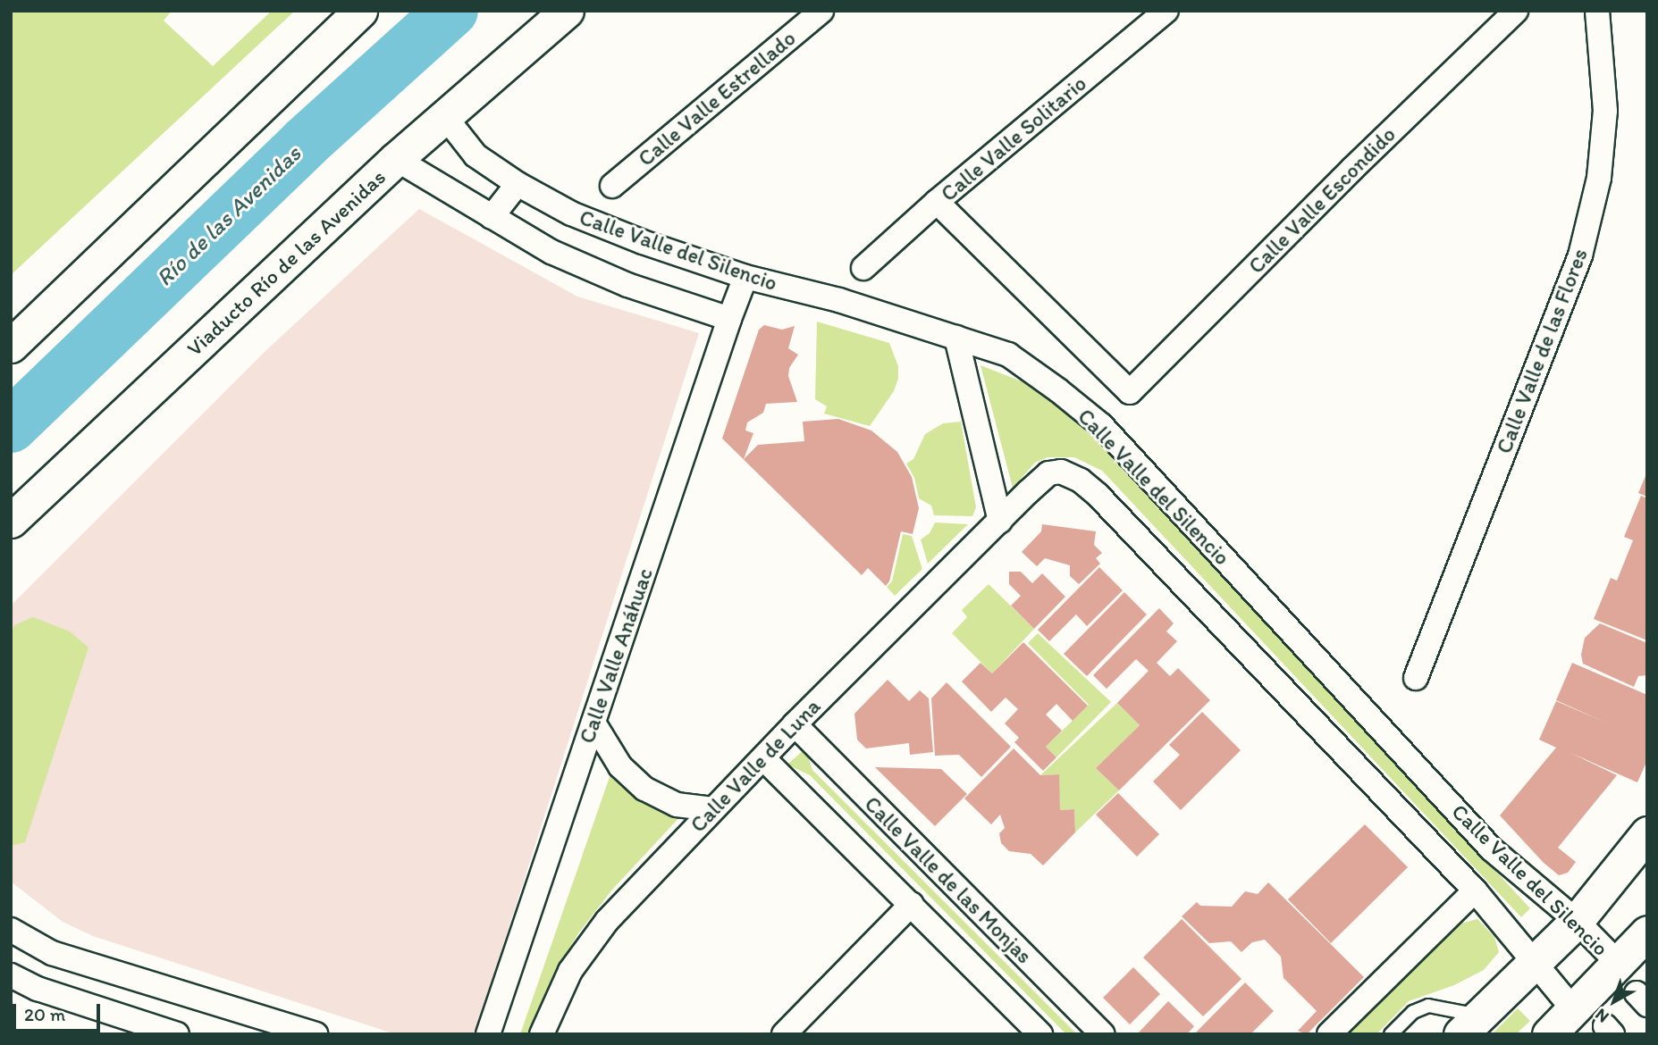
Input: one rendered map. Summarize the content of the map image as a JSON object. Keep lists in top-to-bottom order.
{
  "streets": {
    "main road": ["Viaducto Río de las Avenidas"],
    "street": [
      "Calle Valle Estrellado",
      "Calle Valle Solitario",
      "Calle Valle Escondido",
      "Calle Valle del Silencio",
      "Calle Valle de las Flores",
      "Calle Valle Anáhuac",
      "Calle Valle de Luna",
      "Calle Valle de las Monjas"
    ]
  },
  "crossings": [
    ["Calle Valle Solitario", "Calle Valle Escondido"],
    ["Calle Valle del Silencio", "Viaducto Río de las Avenidas"],
    ["Calle Valle del Silencio", "Calle Valle Anáhuac"],
    ["Calle Valle del Silencio", "Calle Valle de Luna"],
    ["Calle Valle de Luna", "Calle Valle de las Monjas"]
  ],
  "water": ["Río de las Avenidas"],
  "scale_bar": "20 m",
  "north": "bottom left"
}
